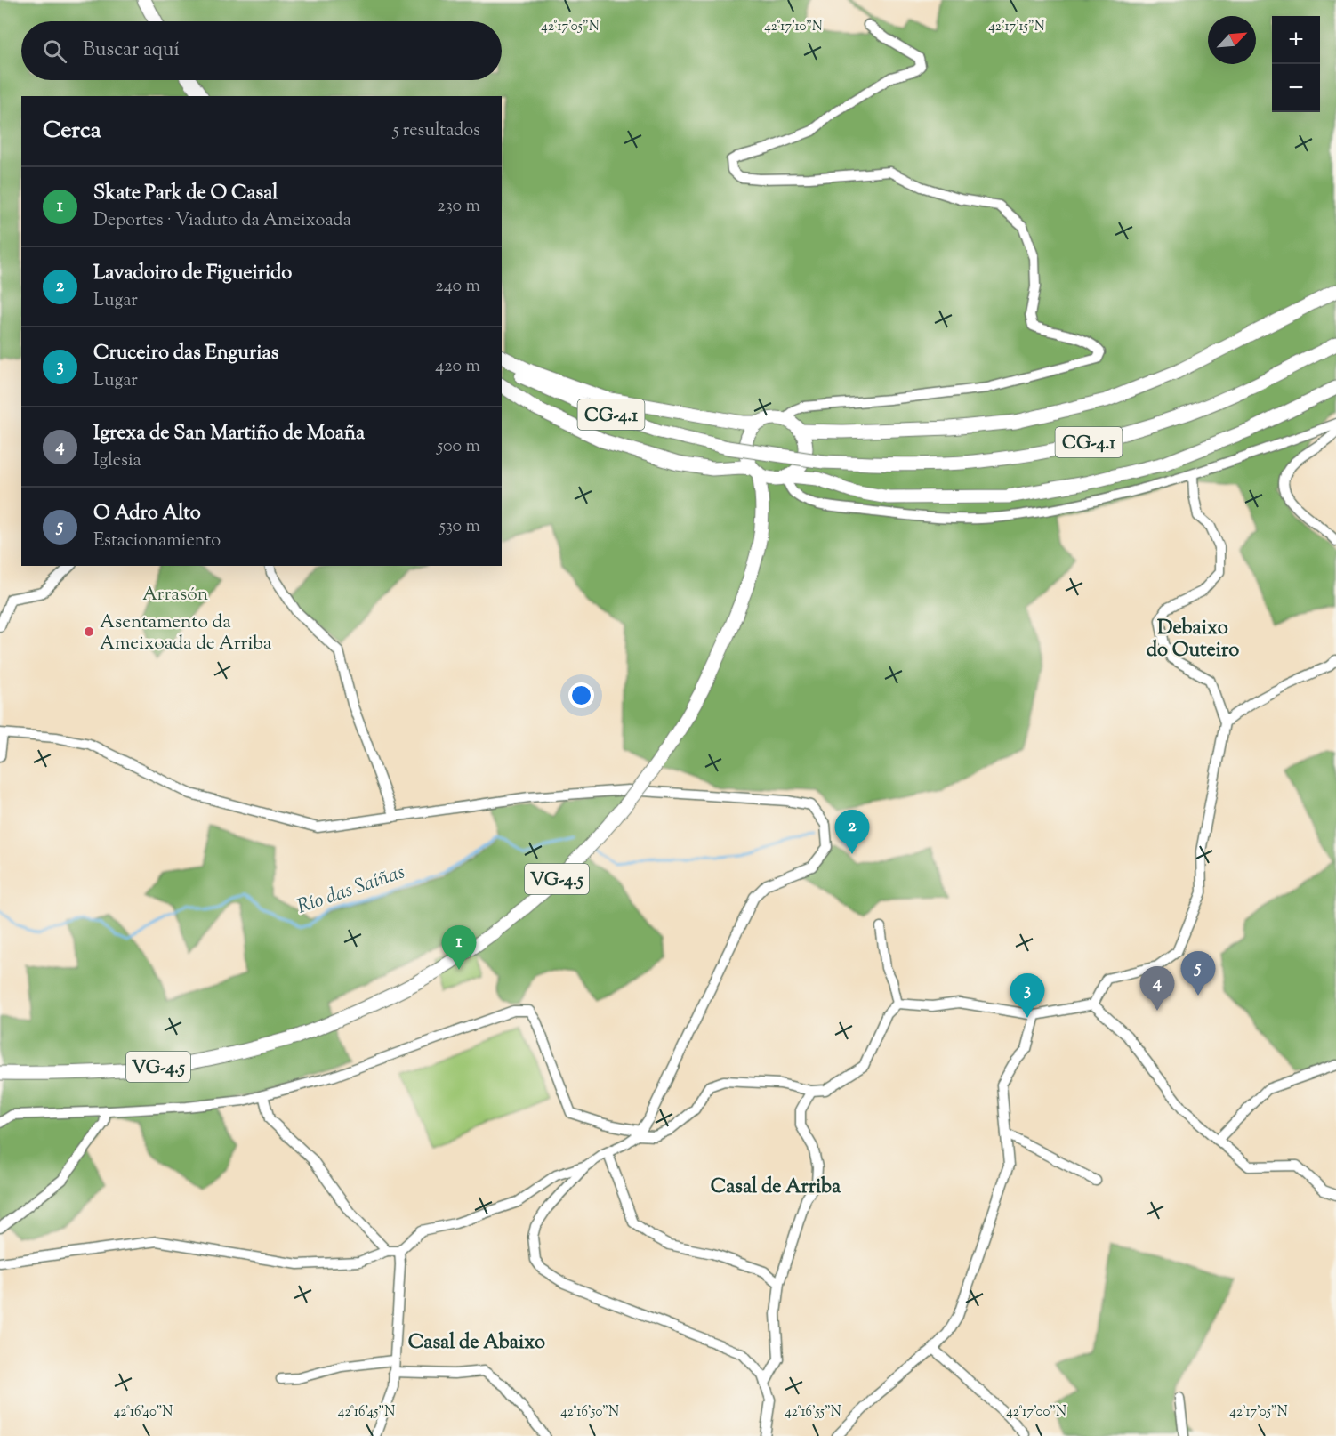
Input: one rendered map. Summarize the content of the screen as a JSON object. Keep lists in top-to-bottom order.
{
  "streets": {
    "highway": ["CG-4.1", "VG-4.5"]
  },
  "districts": ["Debaixo do Outeiro", "Casal de Arriba", "Casal de Abaixo"],
  "water": ["Río das Saíñas"],
  "parks": ["Arrasón"],
  "places": ["Asentamento da Ameixoada de Arriba"],
  "north": "top right",
  "page": {
    "map_buttons": ["+", "−"],
    "search": "Buscar aquí",
    "heading": ["Cerca", "5 resultados"],
    "list": [
      {
        "mark": "1",
        "name": "Skate Park de O Casal",
        "note": "Deportes · Viaduto da Ameixoada",
        "value": "230 m"
      },
      {
        "mark": "2",
        "name": "Lavadoiro de Figueirido",
        "note": "Lugar",
        "value": "240 m"
      },
      {
        "mark": "3",
        "name": "Cruceiro das Engurias",
        "note": "Lugar",
        "value": "420 m"
      },
      {
        "mark": "4",
        "name": "Igrexa de San Martiño de Moaña",
        "note": "Iglesia",
        "value": "500 m"
      },
      {
        "mark": "5",
        "name": "O Adro Alto",
        "note": "Estacionamiento",
        "value": "530 m"
      }
    ],
    "pins": [
      "2",
      "1",
      "5",
      "4",
      "3"
    ]
  },
  "coordinates": [
    "42°17'05\"N",
    "42°17'10\"N",
    "42°17'15\"N",
    "42°16'40\"N",
    "42°16'45\"N",
    "42°16'50\"N",
    "42°16'55\"N",
    "42°17'00\"N"
  ]
}
